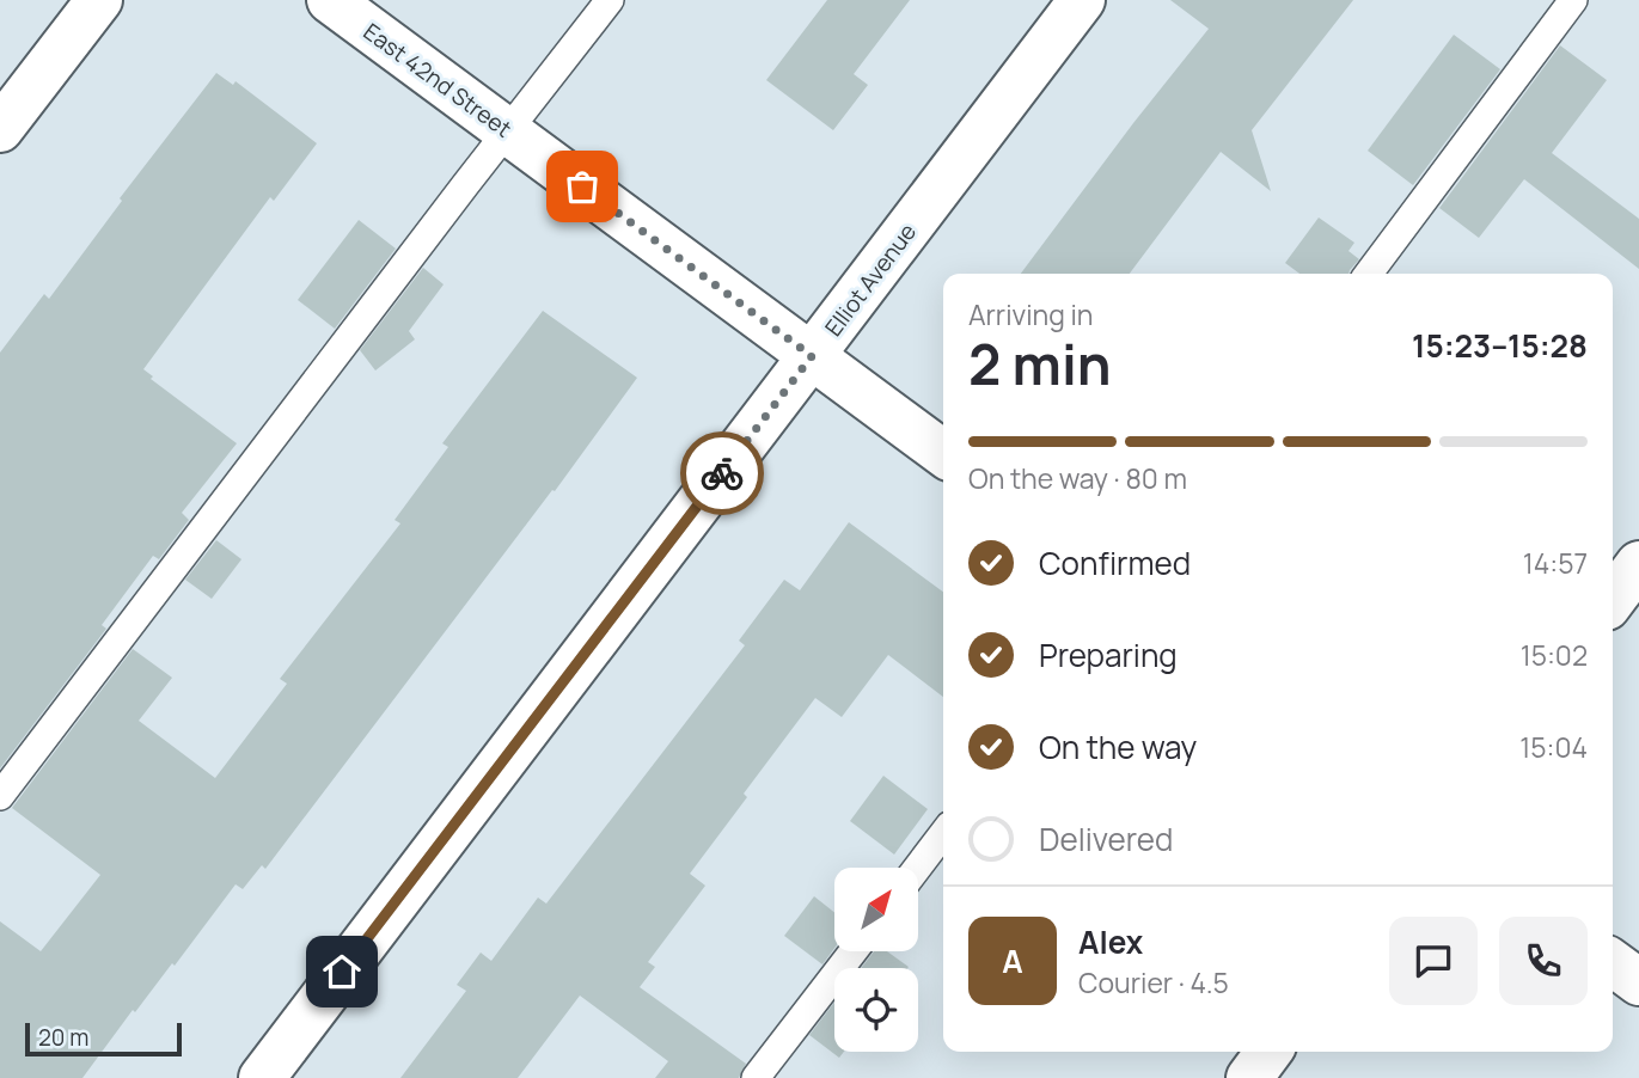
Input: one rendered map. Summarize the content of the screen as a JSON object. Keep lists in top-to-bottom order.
{
  "streets": {
    "street": ["East 42nd Street", "Elliot Avenue"]
  },
  "crossings": [
    ["East 42nd Street", "Elliot Avenue"]
  ],
  "scale_bar": "20 m",
  "north": "top right",
  "page": {
    "heading": ["2 min", "Arriving in", "15:23–15:28"],
    "panel": ["Alex", "Courier · 4.5"],
    "bar": "On the way · 80 m",
    "list": [
      ["Confirmed", "14:57"],
      ["Preparing", "15:02"],
      ["On the way", "15:04"],
      "Delivered"
    ],
    "round": "A",
    "scale": "20 m"
  }
}
